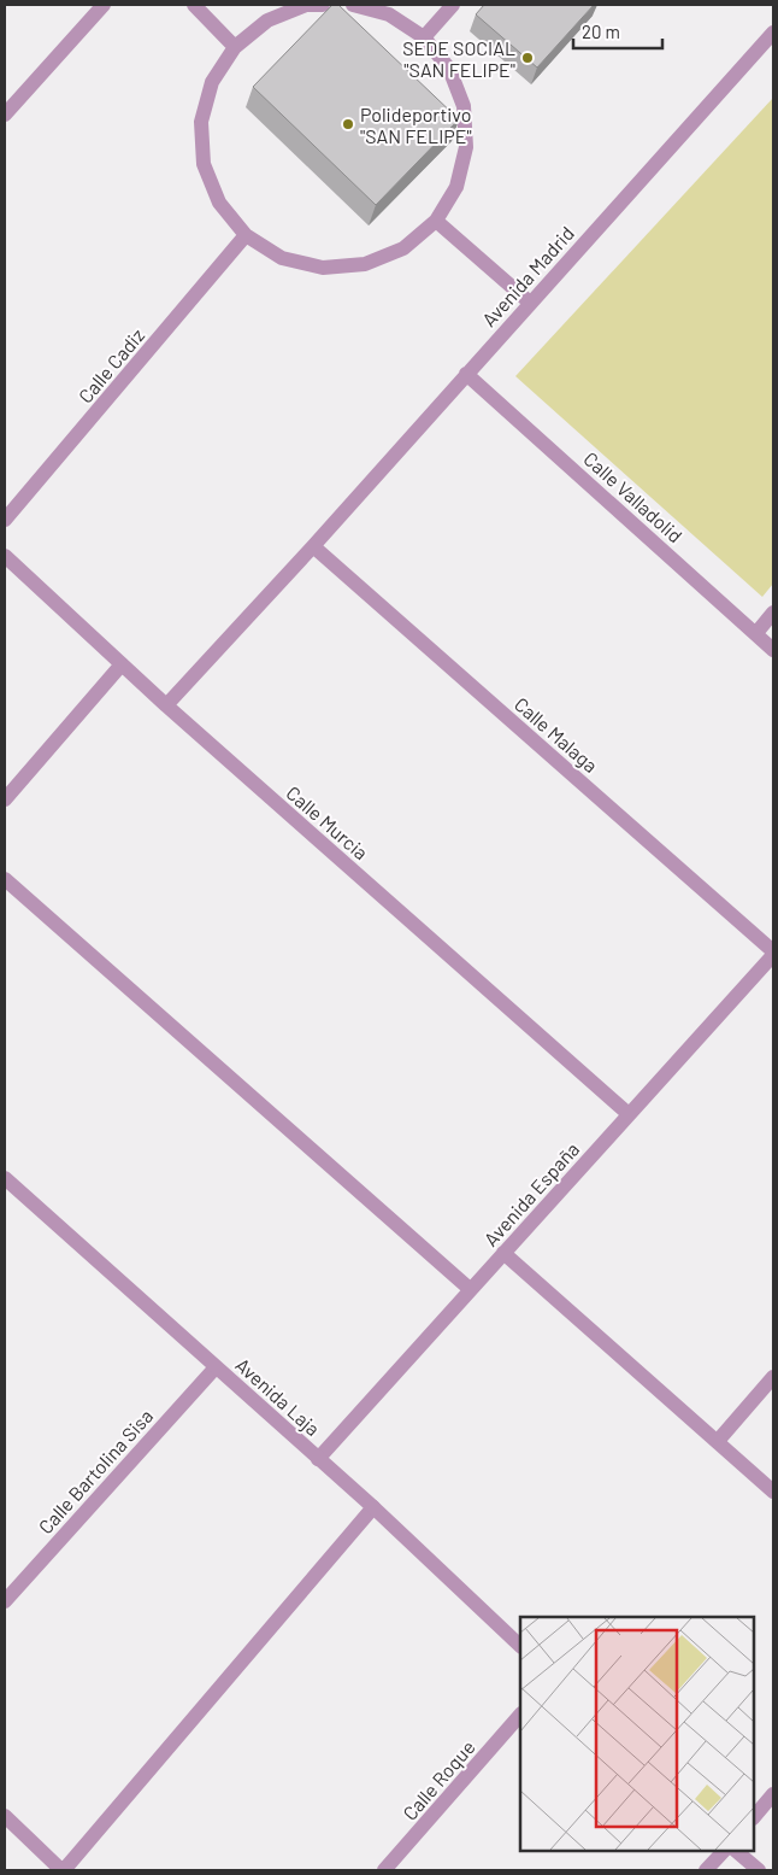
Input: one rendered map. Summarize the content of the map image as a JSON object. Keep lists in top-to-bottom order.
{
  "streets": {
    "street": [
      "Avenida Madrid",
      "Calle Cadiz",
      "Calle Valladolid",
      "Calle Malaga",
      "Calle Murcia",
      "Avenida España",
      "Avenida Laja",
      "Calle Bartolina Sisa",
      "Calle Roque"
    ]
  },
  "crossings": [
    ["Avenida Madrid", "Calle Valladolid"],
    ["Avenida Madrid", "Calle Malaga"],
    ["Avenida Madrid", "Calle Murcia"],
    ["Calle Malaga", "Avenida España"],
    ["Calle Murcia", "Avenida España"],
    ["Avenida España", "Avenida Laja"],
    ["Avenida Laja", "Calle Bartolina Sisa"]
  ],
  "places": ["SEDE SOCIAL \"SAN FELIPE\"", "Polideportivo \"SAN FELIPE\""],
  "scale_bar": "20 m"
}
